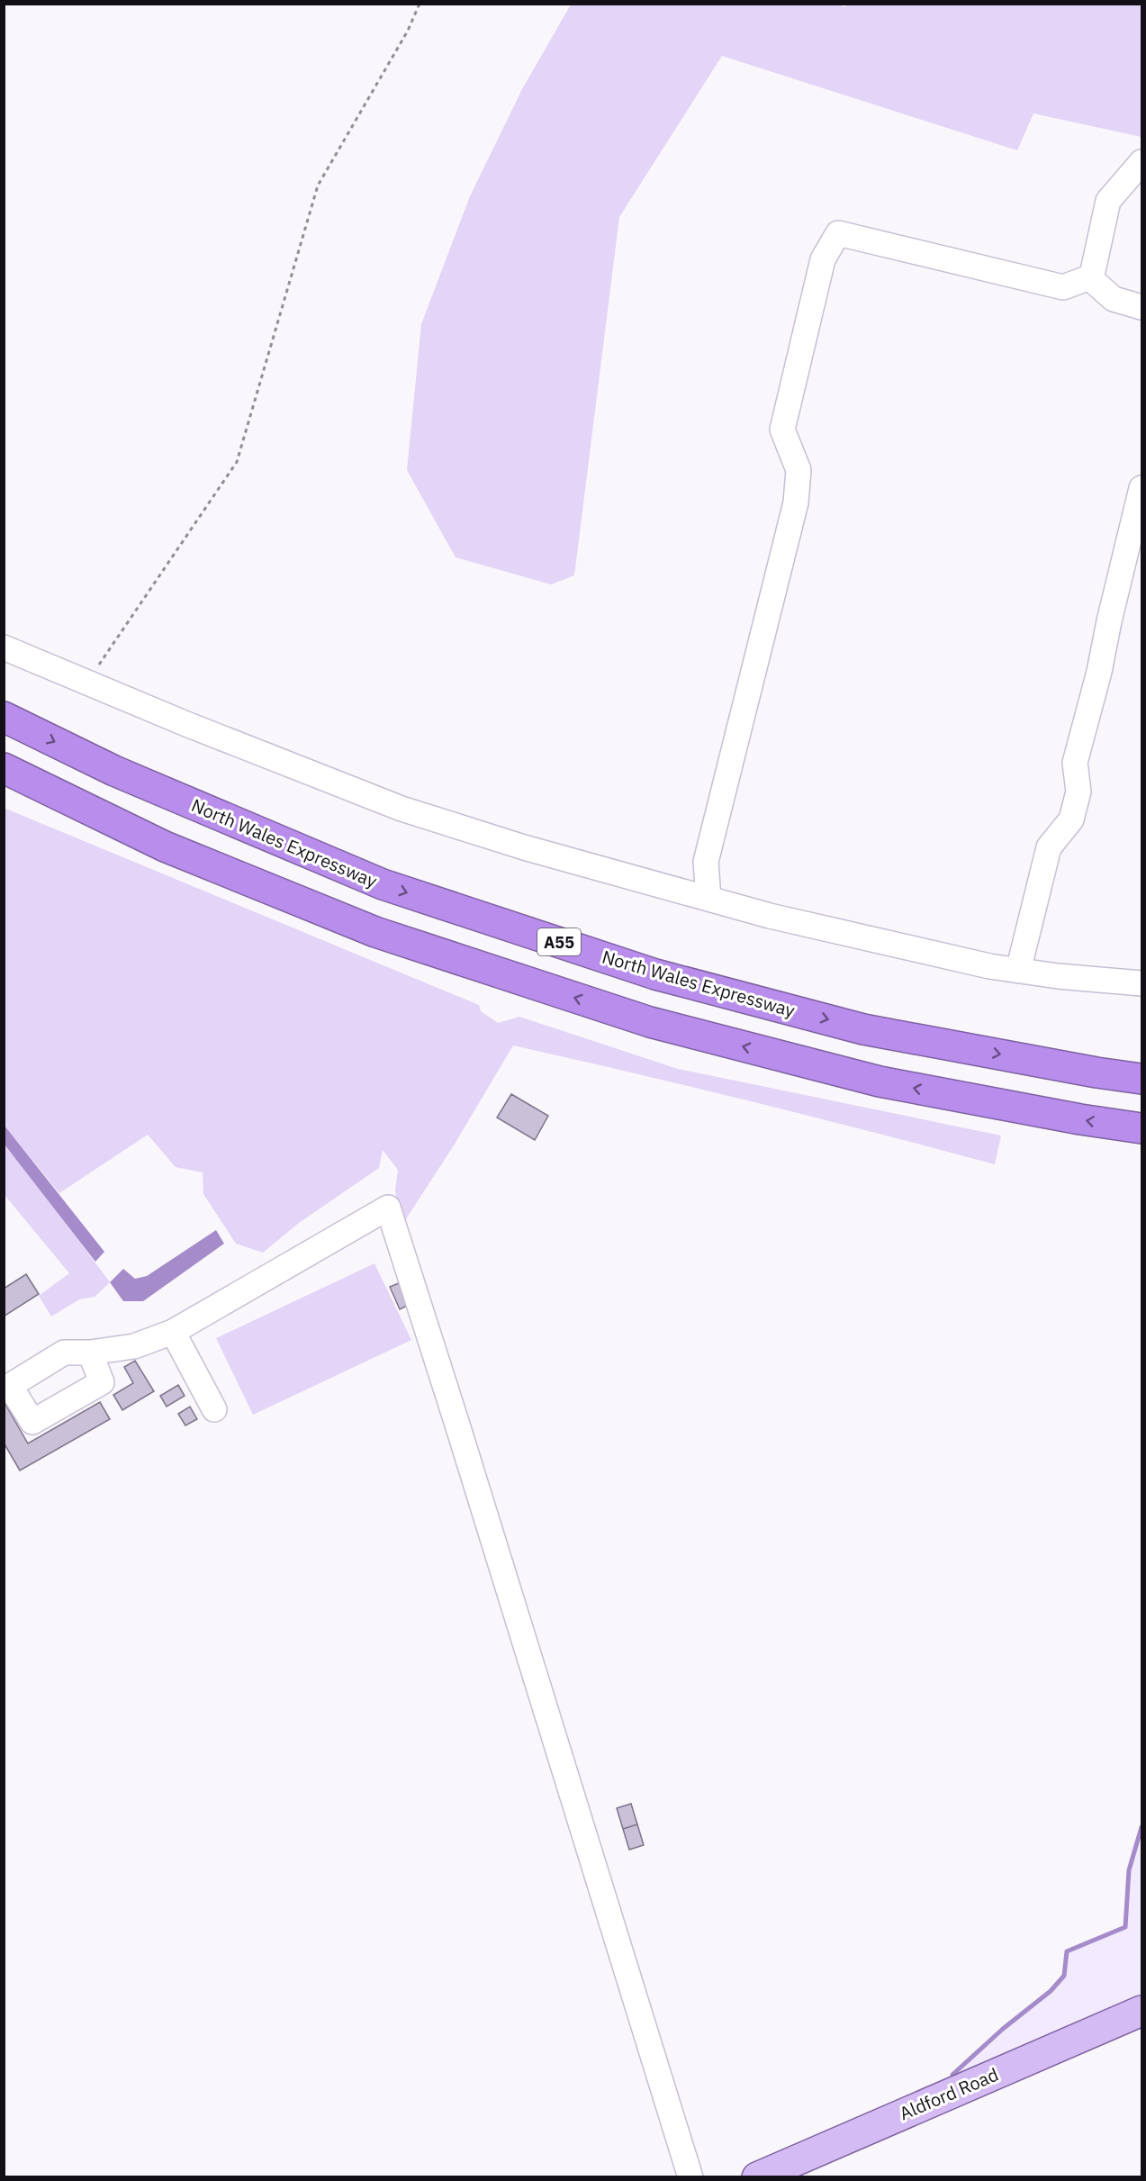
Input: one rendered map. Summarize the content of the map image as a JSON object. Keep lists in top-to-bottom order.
{
  "streets": {
    "highway": ["North Wales Expressway", "A55"],
    "main road": ["Aldford Road"]
  }
}
